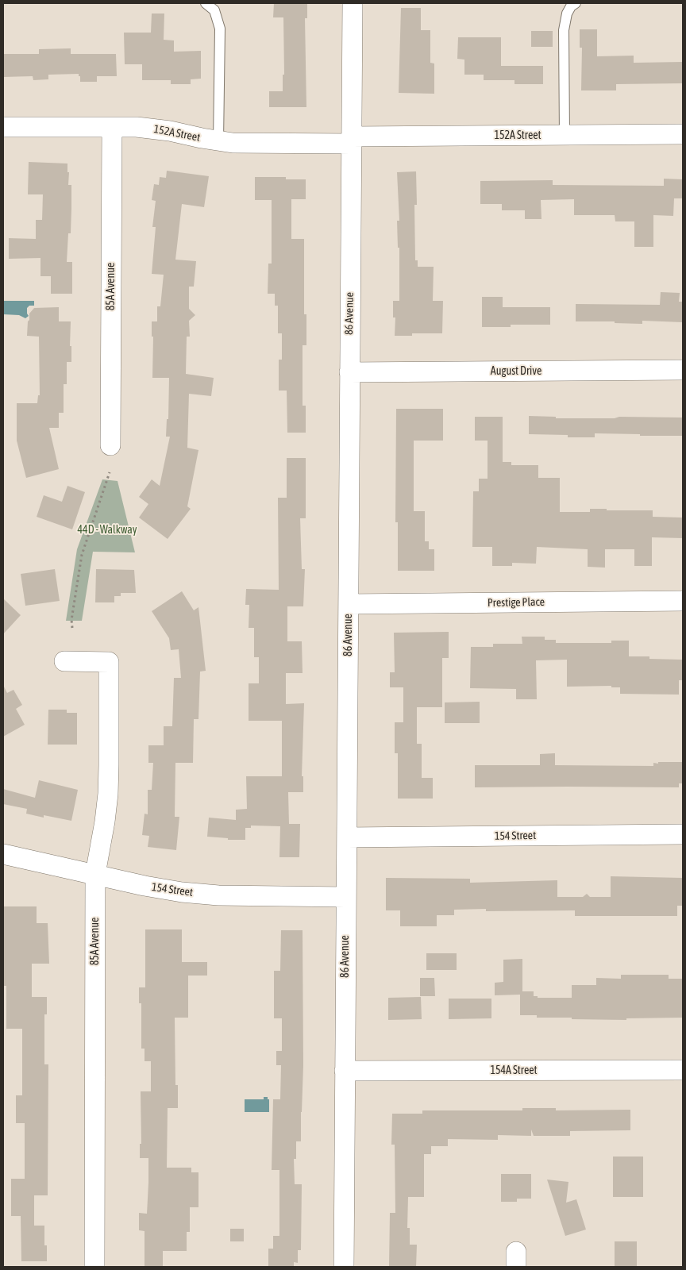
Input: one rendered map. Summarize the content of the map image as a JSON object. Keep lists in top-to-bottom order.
{
  "streets": {
    "street": [
      "152A Street",
      "85A Avenue",
      "86 Avenue",
      "August Drive",
      "Prestige Place",
      "154 Street",
      "154A Street"
    ]
  },
  "crossings": [
    ["152A Street", "85A Avenue"],
    ["152A Street", "86 Avenue"],
    ["85A Avenue", "154 Street"],
    ["86 Avenue", "August Drive"],
    ["86 Avenue", "Prestige Place"],
    ["86 Avenue", "154 Street"],
    ["86 Avenue", "154A Street"]
  ],
  "parks": ["44D - Walkway"]
}
